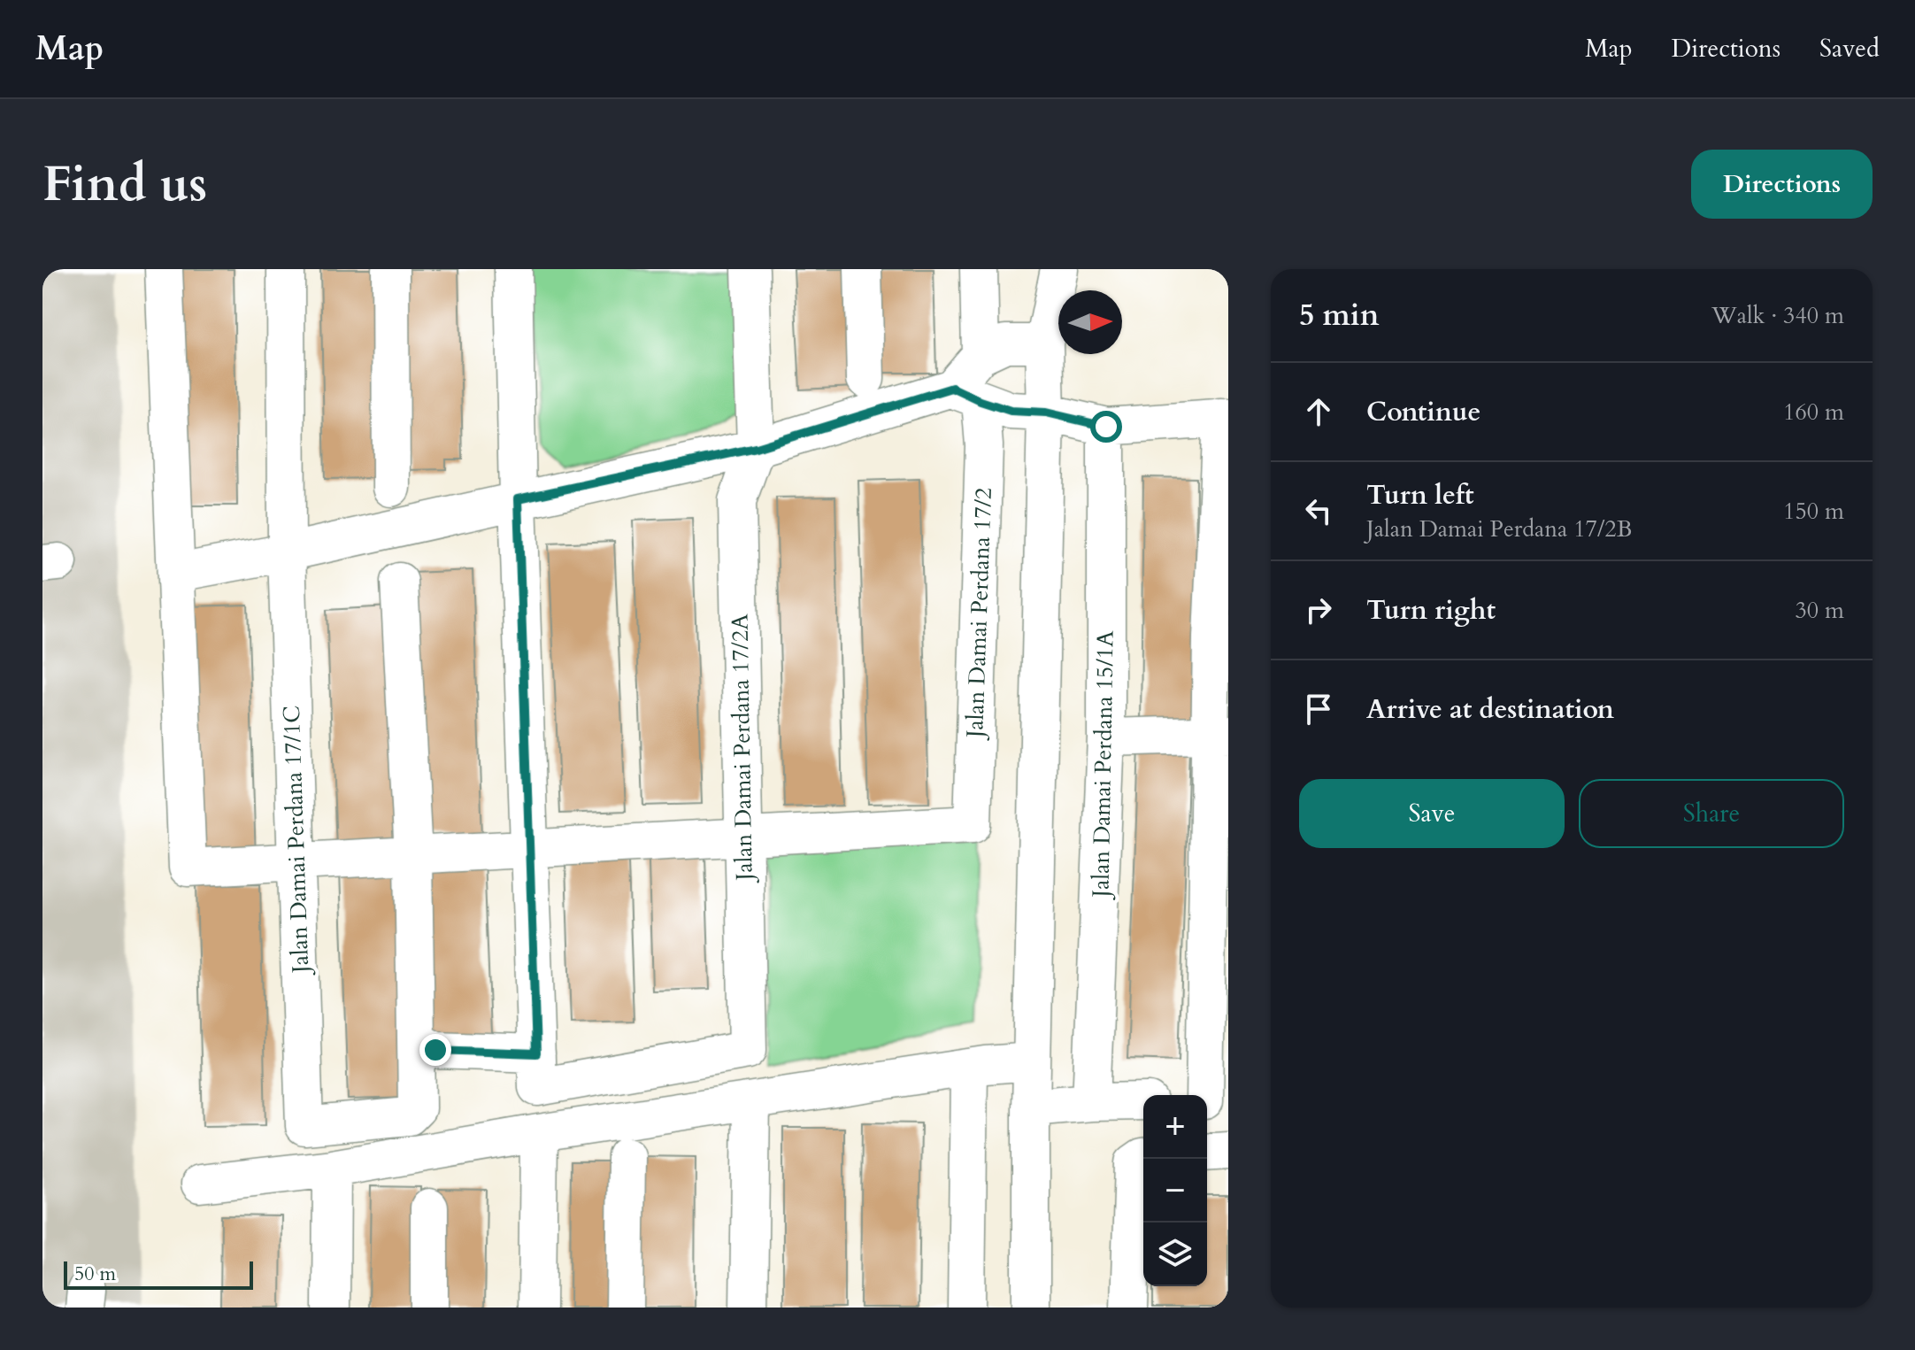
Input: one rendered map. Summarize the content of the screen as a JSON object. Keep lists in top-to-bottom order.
{
  "streets": {
    "street": [
      "Jalan Damai Perdana 17/2",
      "Jalan Damai Perdana 17/2A",
      "Jalan Damai Perdana 15/1A",
      "Jalan Damai Perdana 17/1C"
    ]
  },
  "crossings": [
    ["Jalan Damai Perdana 17/2", "Jalan Damai Perdana 17/2A"]
  ],
  "scale_bar": "50 m",
  "north": "right",
  "page": {
    "header": "Map",
    "nav": ["Map", "Directions", "Saved"],
    "buttons": [
      "Directions",
      ["Save", "Share"]
    ],
    "title": "Find us",
    "heading": ["5 min", "Walk · 340 m"],
    "list": [
      ["Continue", "160 m"],
      ["Turn left", "Jalan Damai Perdana 17/2B", "150 m"],
      ["Turn right", "30 m"],
      "Arrive at destination"
    ],
    "map_buttons": ["+", "−"],
    "scale": "50 m"
  }
}
